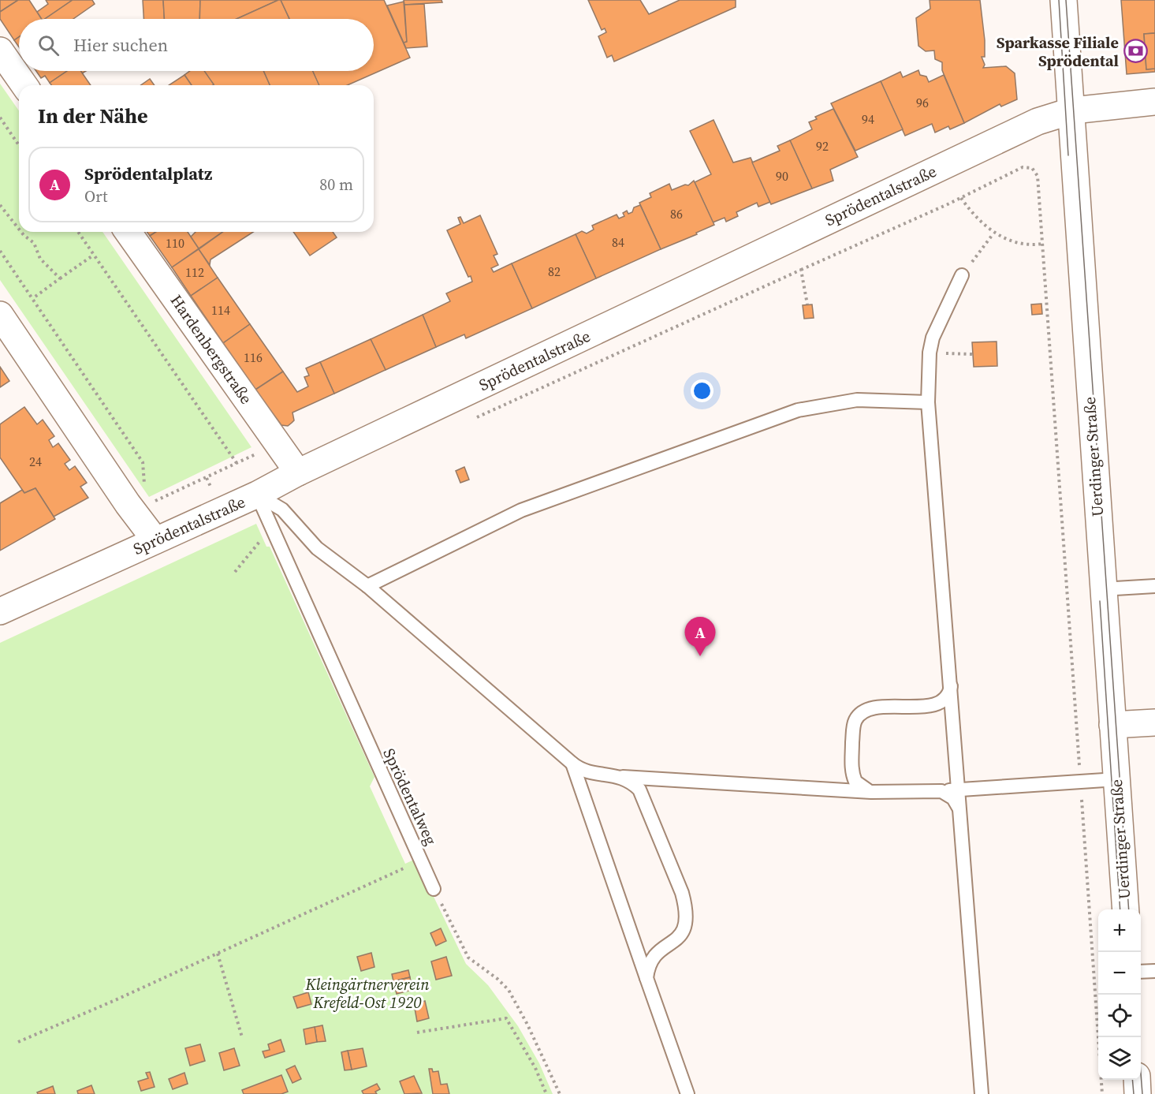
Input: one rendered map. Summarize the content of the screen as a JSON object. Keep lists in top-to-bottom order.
{
  "streets": {
    "street": ["Sprödentalstraße", "Hardenbergstraße", "Uerdinger Straße"],
    "lane": ["Sprödentalweg"]
  },
  "crossings": [
    ["Sprödentalstraße", "Hardenbergstraße"],
    ["Sprödentalstraße", "Uerdinger Straße"],
    ["Sprödentalstraße", "Sprödentalweg"]
  ],
  "parks": ["Kleingärtnerverein Krefeld-Ost 1920"],
  "places": {
    "bank": ["Sparkasse Filiale Sprödental"]
  },
  "house_numbers": [
    "96",
    "94",
    "92",
    "90",
    "86",
    "84",
    "110",
    "82",
    "112",
    "114",
    "116",
    "24"
  ],
  "page": {
    "search": "Hier suchen",
    "heading": "In der Nähe",
    "list": [
      {
        "mark": "A",
        "name": "Sprödentalplatz",
        "note": "Ort",
        "value": "80 m"
      }
    ],
    "pins": "A",
    "map_buttons": ["+", "−"]
  }
}
